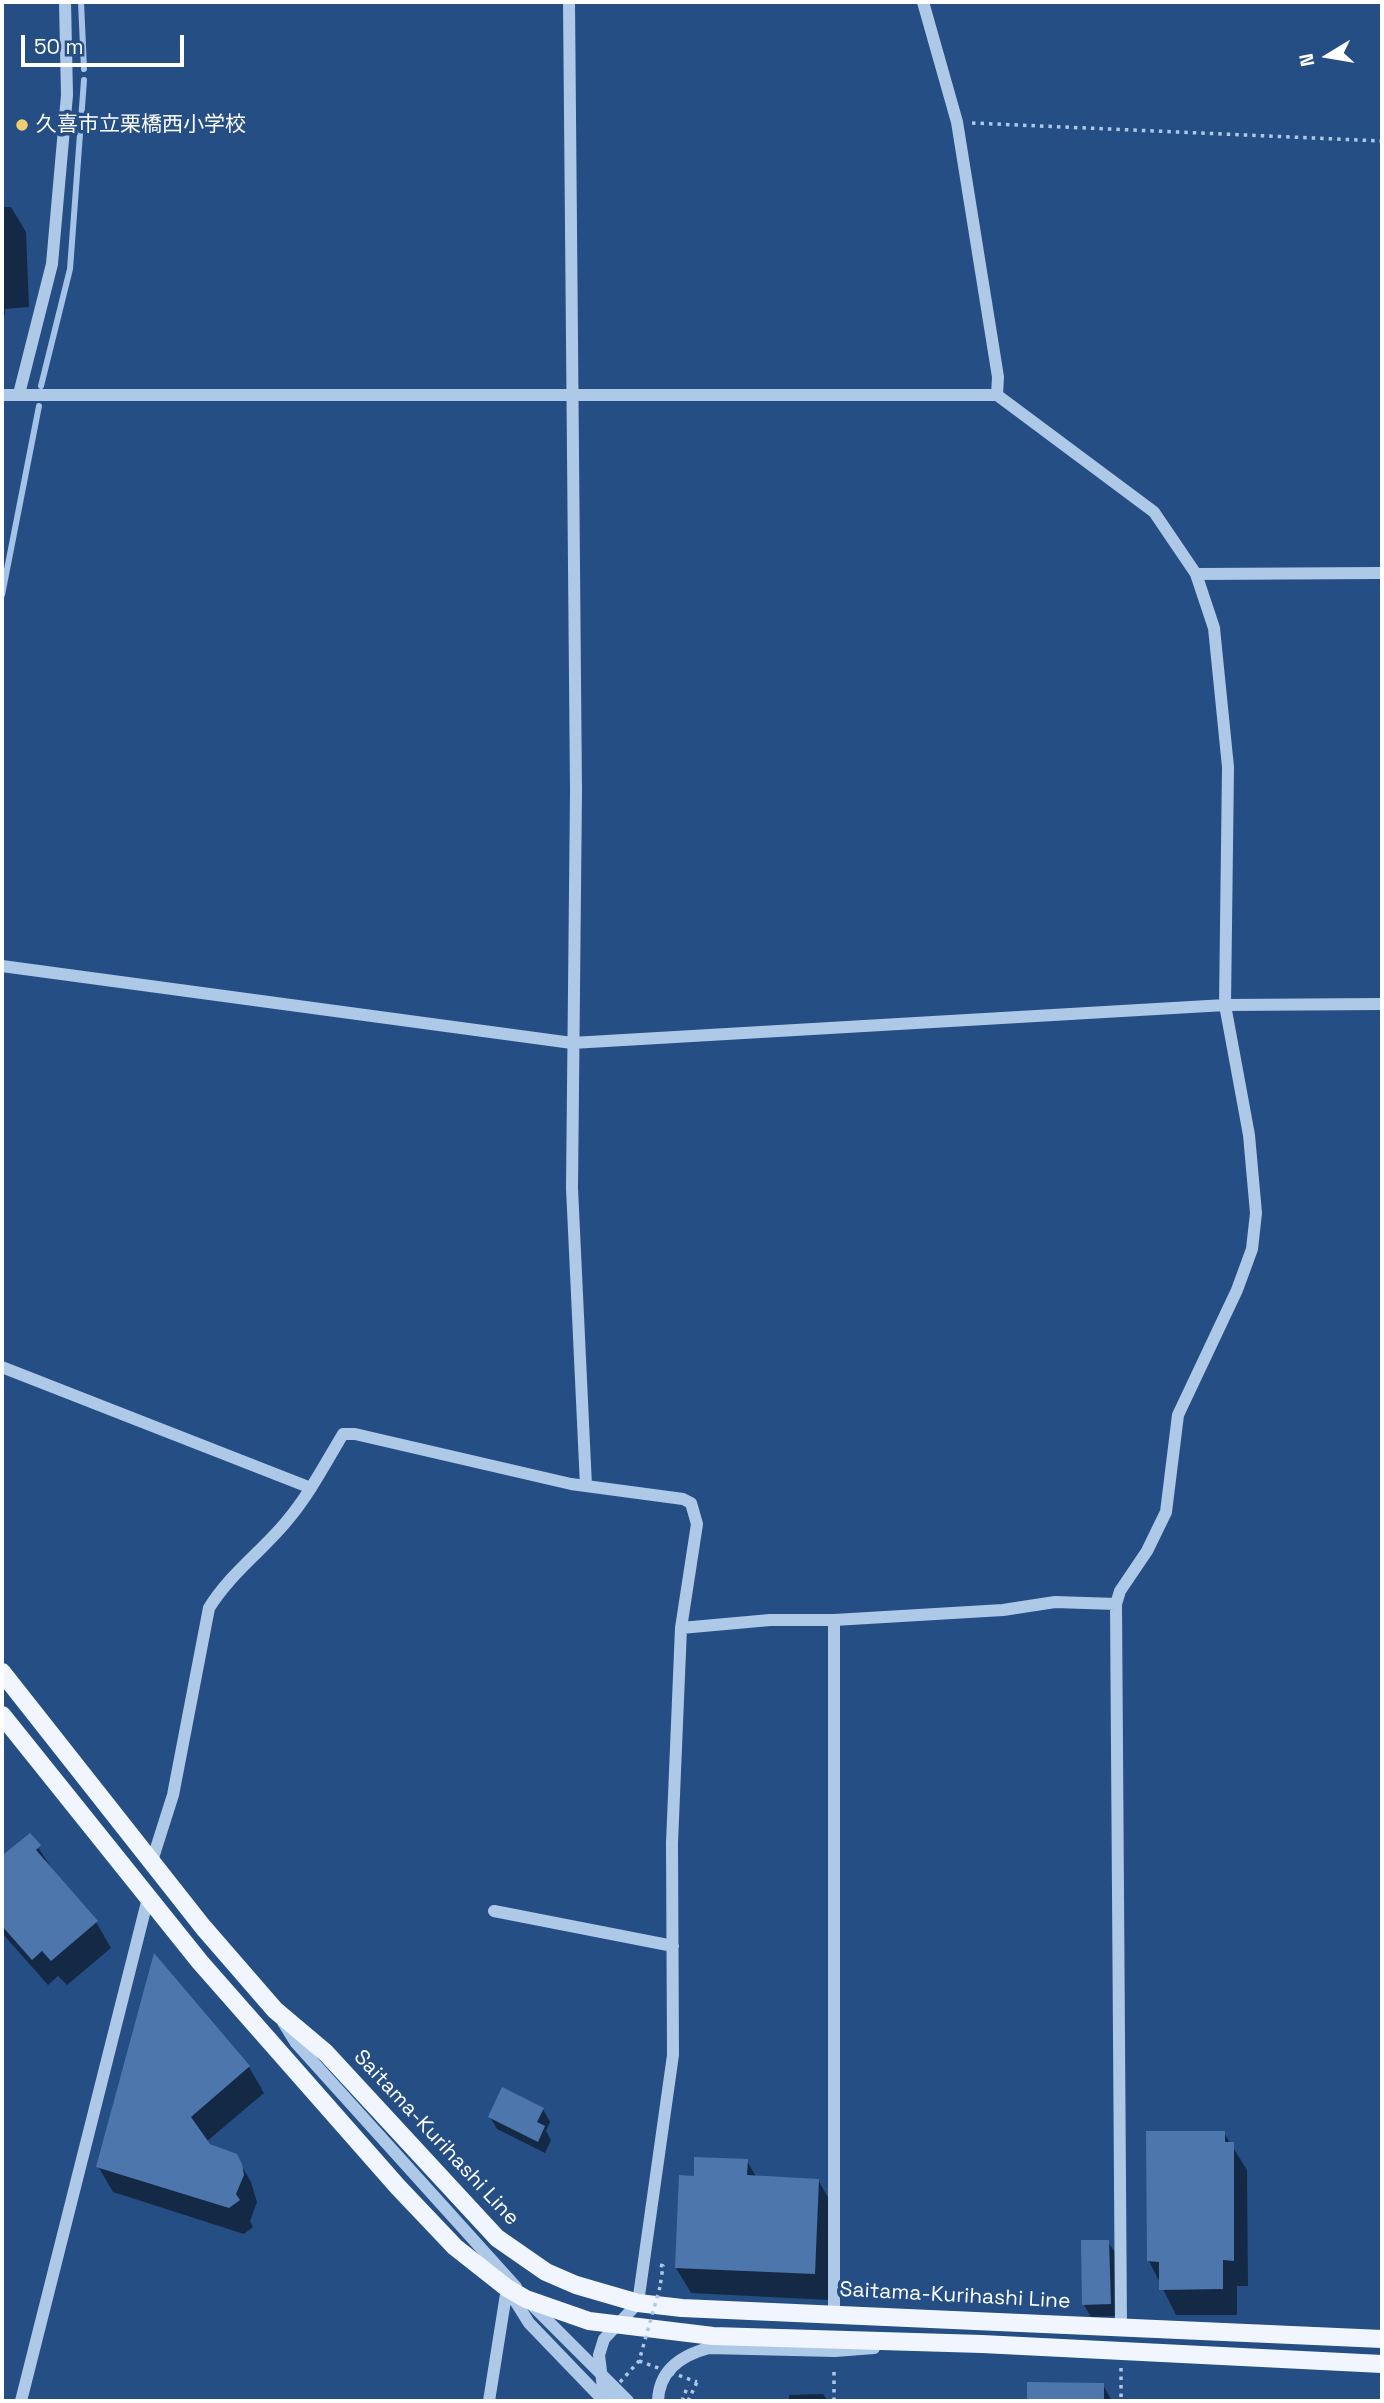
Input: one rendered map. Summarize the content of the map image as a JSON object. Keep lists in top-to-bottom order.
{
  "streets": {
    "main road": ["Saitama-Kurihashi Line"]
  },
  "places": ["久喜市立栗橋西小学校"],
  "scale_bar": "50 m",
  "north": "left"
}
